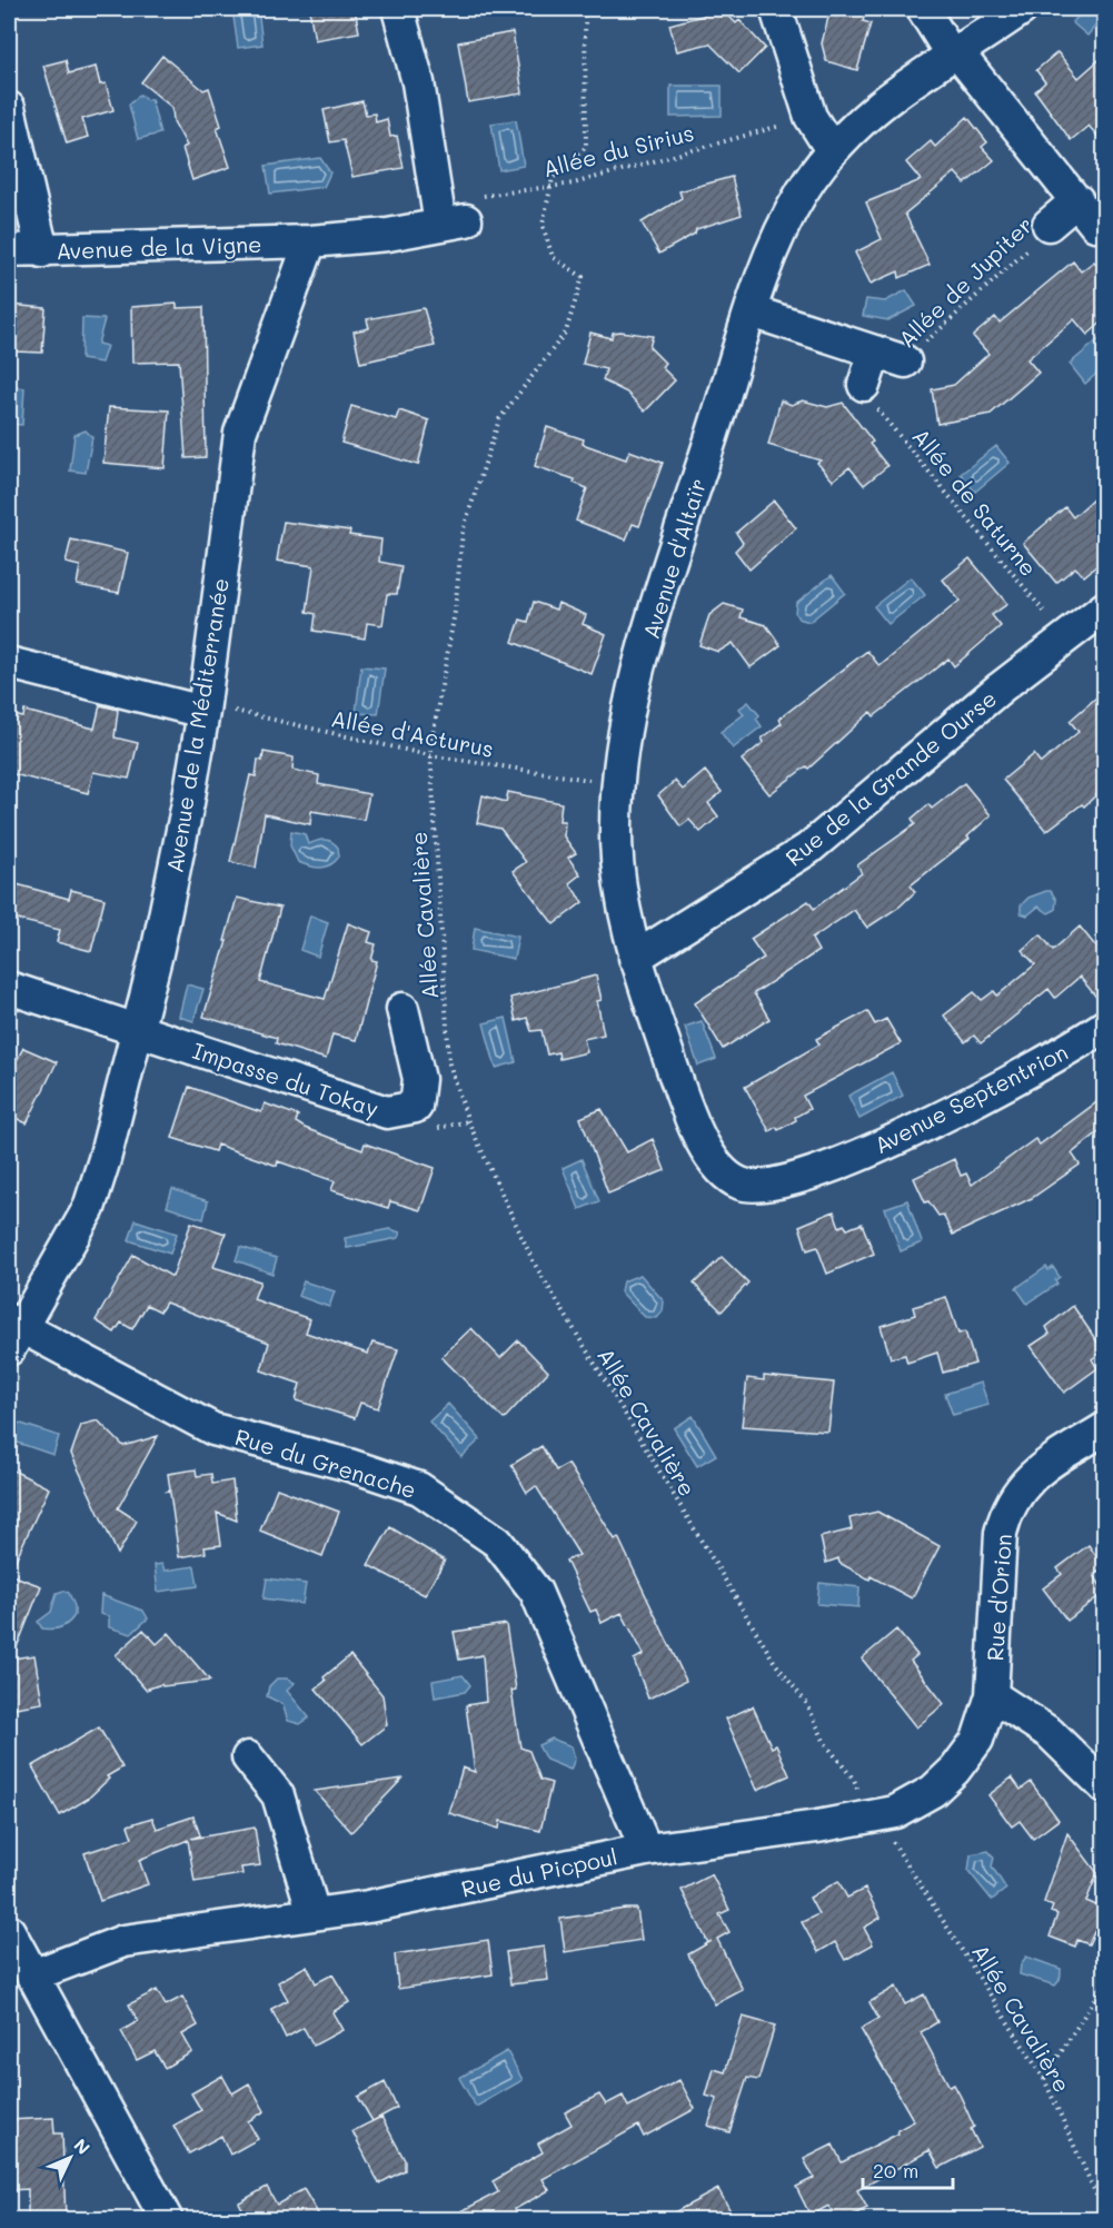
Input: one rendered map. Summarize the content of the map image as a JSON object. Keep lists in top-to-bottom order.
{
  "streets": {
    "street": [
      "Avenue de la Vigne",
      "Avenue d'Altaïr",
      "Avenue de la Méditerranée",
      "Rue de la Grande Ourse",
      "Impasse du Tokay",
      "Avenue Septentrion",
      "Rue du Grenache",
      "Rue d'Orion",
      "Rue du Picpoul"
    ],
    "path": [
      "Allée du Sirius",
      "Allée de Jupiter",
      "Allée de Saturne",
      "Allée d'Acturus",
      "Allée Cavalière"
    ]
  },
  "crossings": [
    ["Allée du Sirius", "Allée Cavalière"],
    ["Avenue de la Vigne", "Avenue de la Méditerranée"],
    ["Allée de Saturne", "Rue de la Grande Ourse"],
    ["Avenue d'Altaïr", "Allée d'Acturus"],
    ["Avenue d'Altaïr", "Rue de la Grande Ourse"],
    ["Avenue d'Altaïr", "Avenue Septentrion"],
    ["Avenue de la Méditerranée", "Allée d'Acturus"],
    ["Avenue de la Méditerranée", "Impasse du Tokay"],
    ["Avenue de la Méditerranée", "Rue du Grenache"],
    ["Allée d'Acturus", "Allée Cavalière"],
    ["Rue du Grenache", "Rue du Picpoul"],
    ["Rue d'Orion", "Rue du Picpoul"]
  ],
  "scale_bar": "20 m",
  "north": "top right"
}
